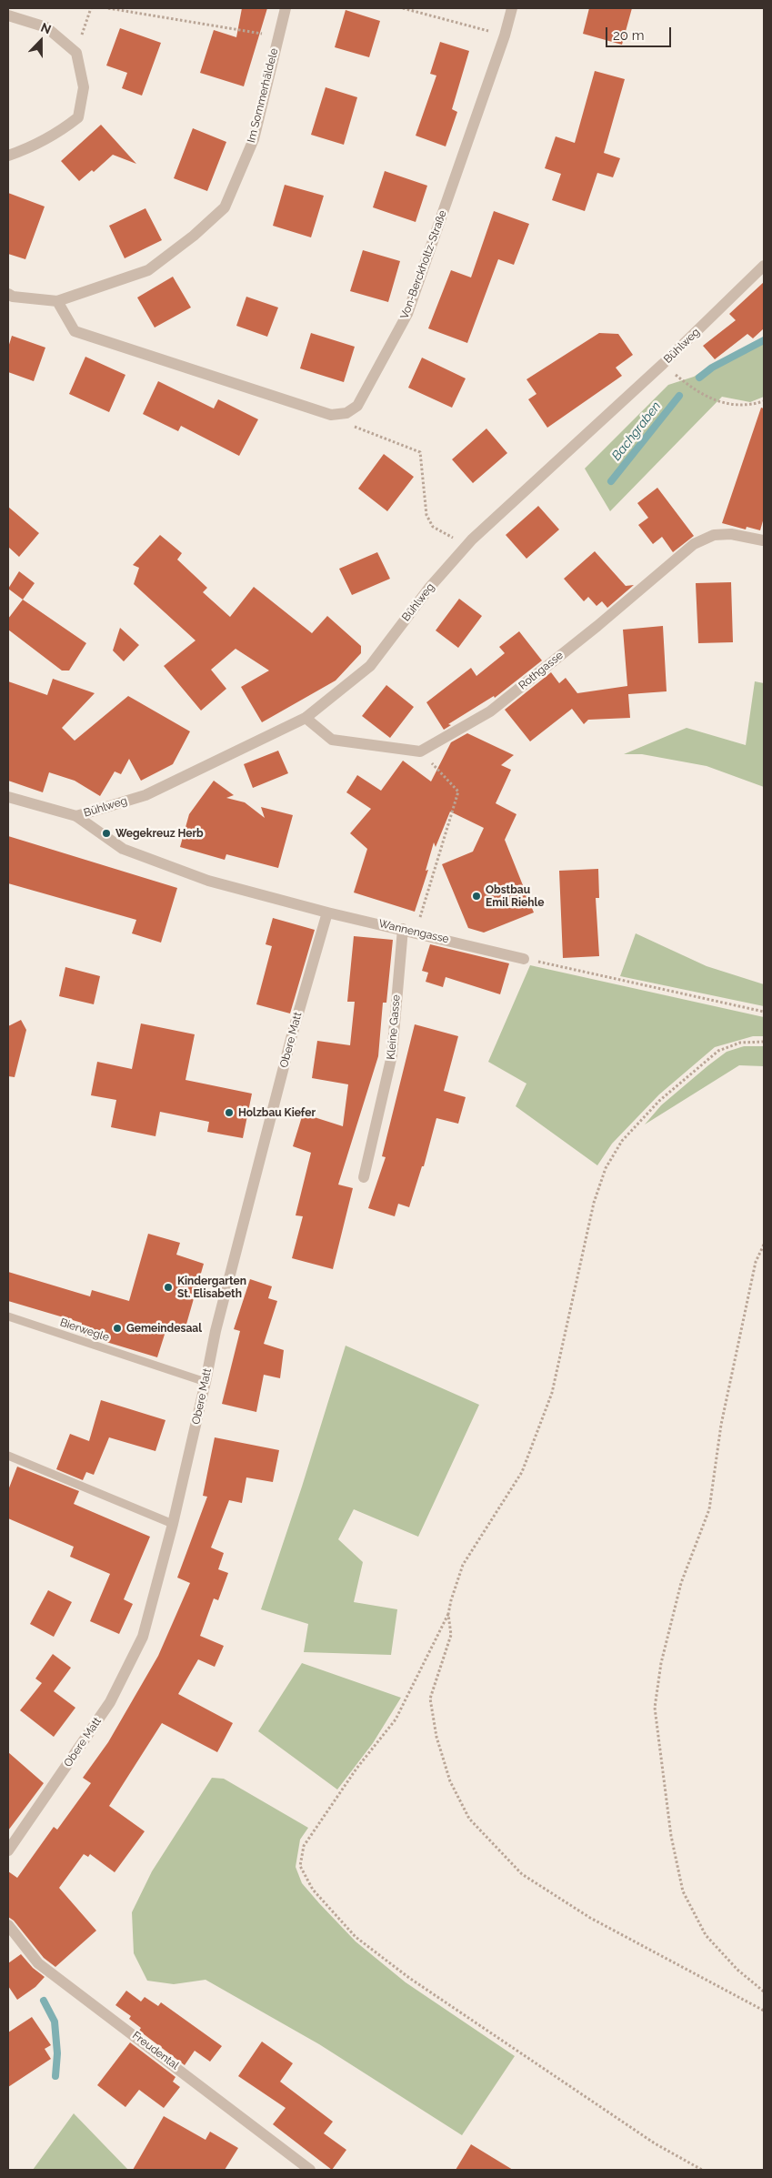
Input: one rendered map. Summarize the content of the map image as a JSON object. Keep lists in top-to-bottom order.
{
  "streets": {
    "street": [
      "Im Sommerhäldele",
      "Von-Berckholtz-Straße",
      "Bühlweg",
      "Rothgasse",
      "Wannengasse",
      "Kleine Gasse",
      "Obere Matt",
      "Freudental"
    ],
    "lane": ["Bierwegle"]
  },
  "crossings": [
    ["Bühlweg", "Wannengasse"],
    ["Wannengasse", "Kleine Gasse"],
    ["Wannengasse", "Obere Matt"],
    ["Obere Matt", "Bierwegle"]
  ],
  "water": ["Bachgraben"],
  "places": [
    "Wegekreuz Herb",
    "Obstbau Emil Riehle",
    "Holzbau Kiefer",
    "Kindergarten St. Elisabeth",
    "Gemeindesaal"
  ],
  "scale_bar": "20 m",
  "north": "top"
}
